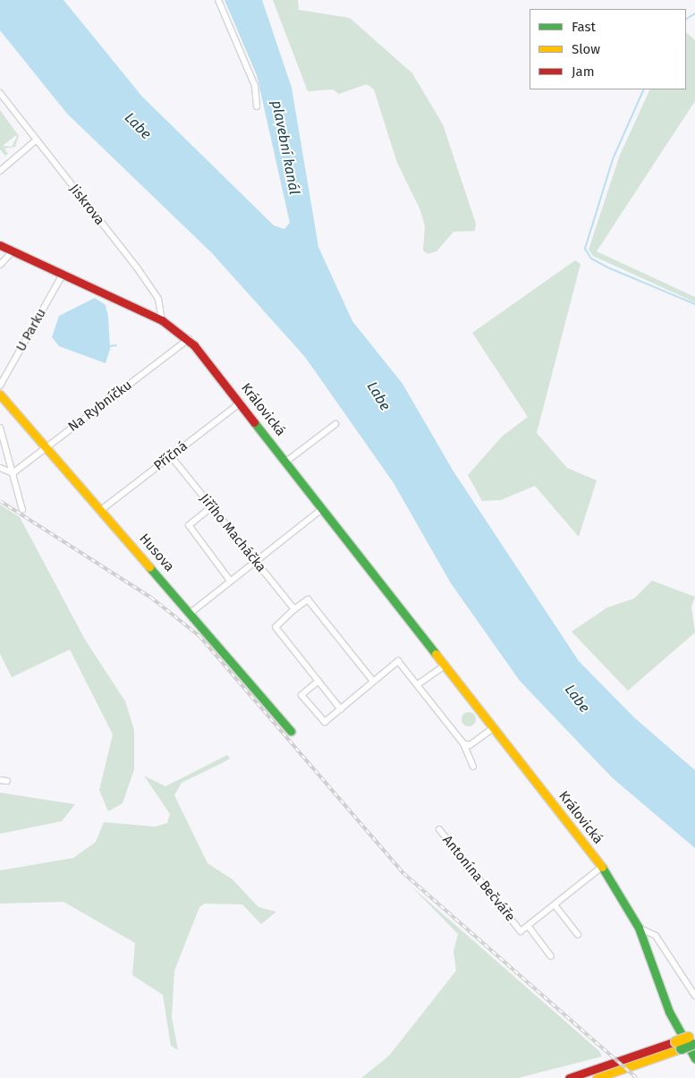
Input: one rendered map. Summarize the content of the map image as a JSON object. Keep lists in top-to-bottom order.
{
  "streets": {
    "main road": ["Královická", "Husova"],
    "street": [
      "Jiskrova",
      "U Parku",
      "Na Rybníčku",
      "Příčná",
      "Jiřího Macháčka",
      "Antonína Bečváře"
    ]
  },
  "crossings": [
    ["Jiskrova", "Královická"],
    ["U Parku", "Královická"],
    ["Na Rybníčku", "Královická"],
    ["Na Rybníčku", "Husova"],
    ["Královická", "Příčná"],
    ["Královická", "Antonína Bečváře"],
    ["Příčná", "Jiřího Macháčka"],
    ["Příčná", "Husova"]
  ],
  "water": ["Labe", "plavební kanál"],
  "legend": ["Fast", "Slow", "Jam"]
}
